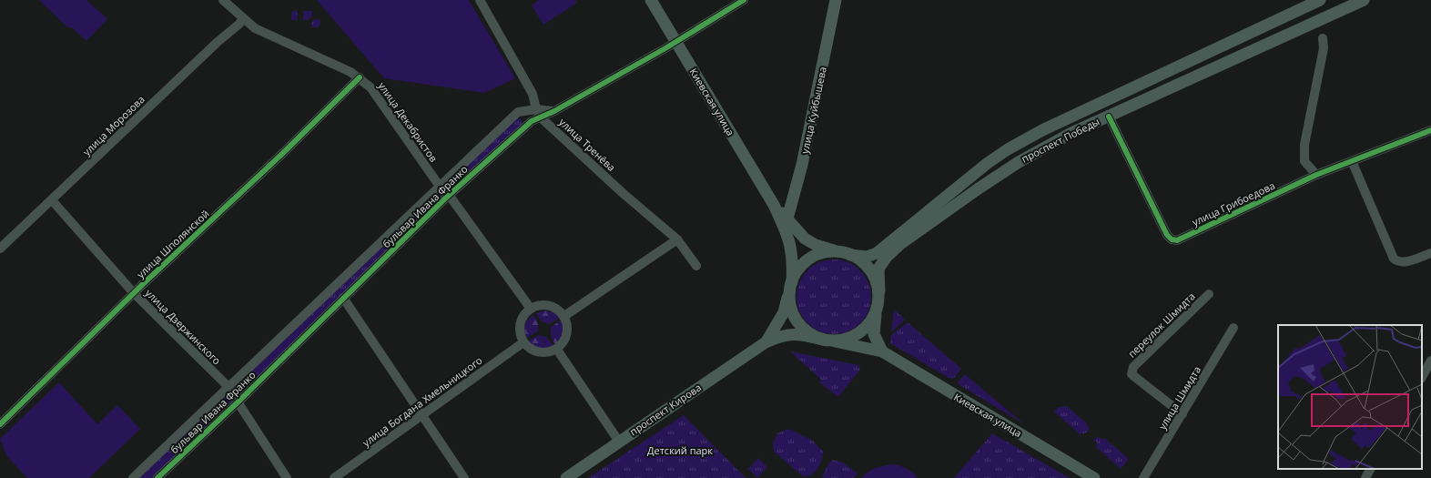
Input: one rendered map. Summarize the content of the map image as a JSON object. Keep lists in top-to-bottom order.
{
  "streets": {
    "main road": [
      "Киевская улица",
      "улица Куйбышева",
      "проспект Победы",
      "проспект Кирова"
    ],
    "street": [
      "улица Декабристов",
      "улица Морозова",
      "улица Тренёва",
      "улица Грибоедова",
      "бульвар Ивана Франко",
      "улица Шполянской",
      "переулок Шмидта",
      "улица Дзержинского",
      "улица Шмидта",
      "улица Богдана Хмельницкого"
    ]
  },
  "crossings": [
    ["Киевская улица", "улица Куйбышева"],
    ["Киевская улица", "проспект Победы"],
    ["Киевская улица", "бульвар Ивана Франко"],
    ["улица Декабристов", "улица Морозова"],
    ["улица Декабристов", "бульвар Ивана Франко"],
    ["улица Декабристов", "улица Шполянской"],
    ["улица Декабристов", "улица Богдана Хмельницкого"],
    ["улица Морозова", "улица Дзержинского"],
    ["проспект Победы", "улица Грибоедова"],
    ["улица Тренёва", "бульвар Ивана Франко"],
    ["бульвар Ивана Франко", "улица Дзержинского"],
    ["улица Шполянской", "улица Дзержинского"],
    ["переулок Шмидта", "улица Шмидта"]
  ],
  "parks": ["Детский парк"]
}
